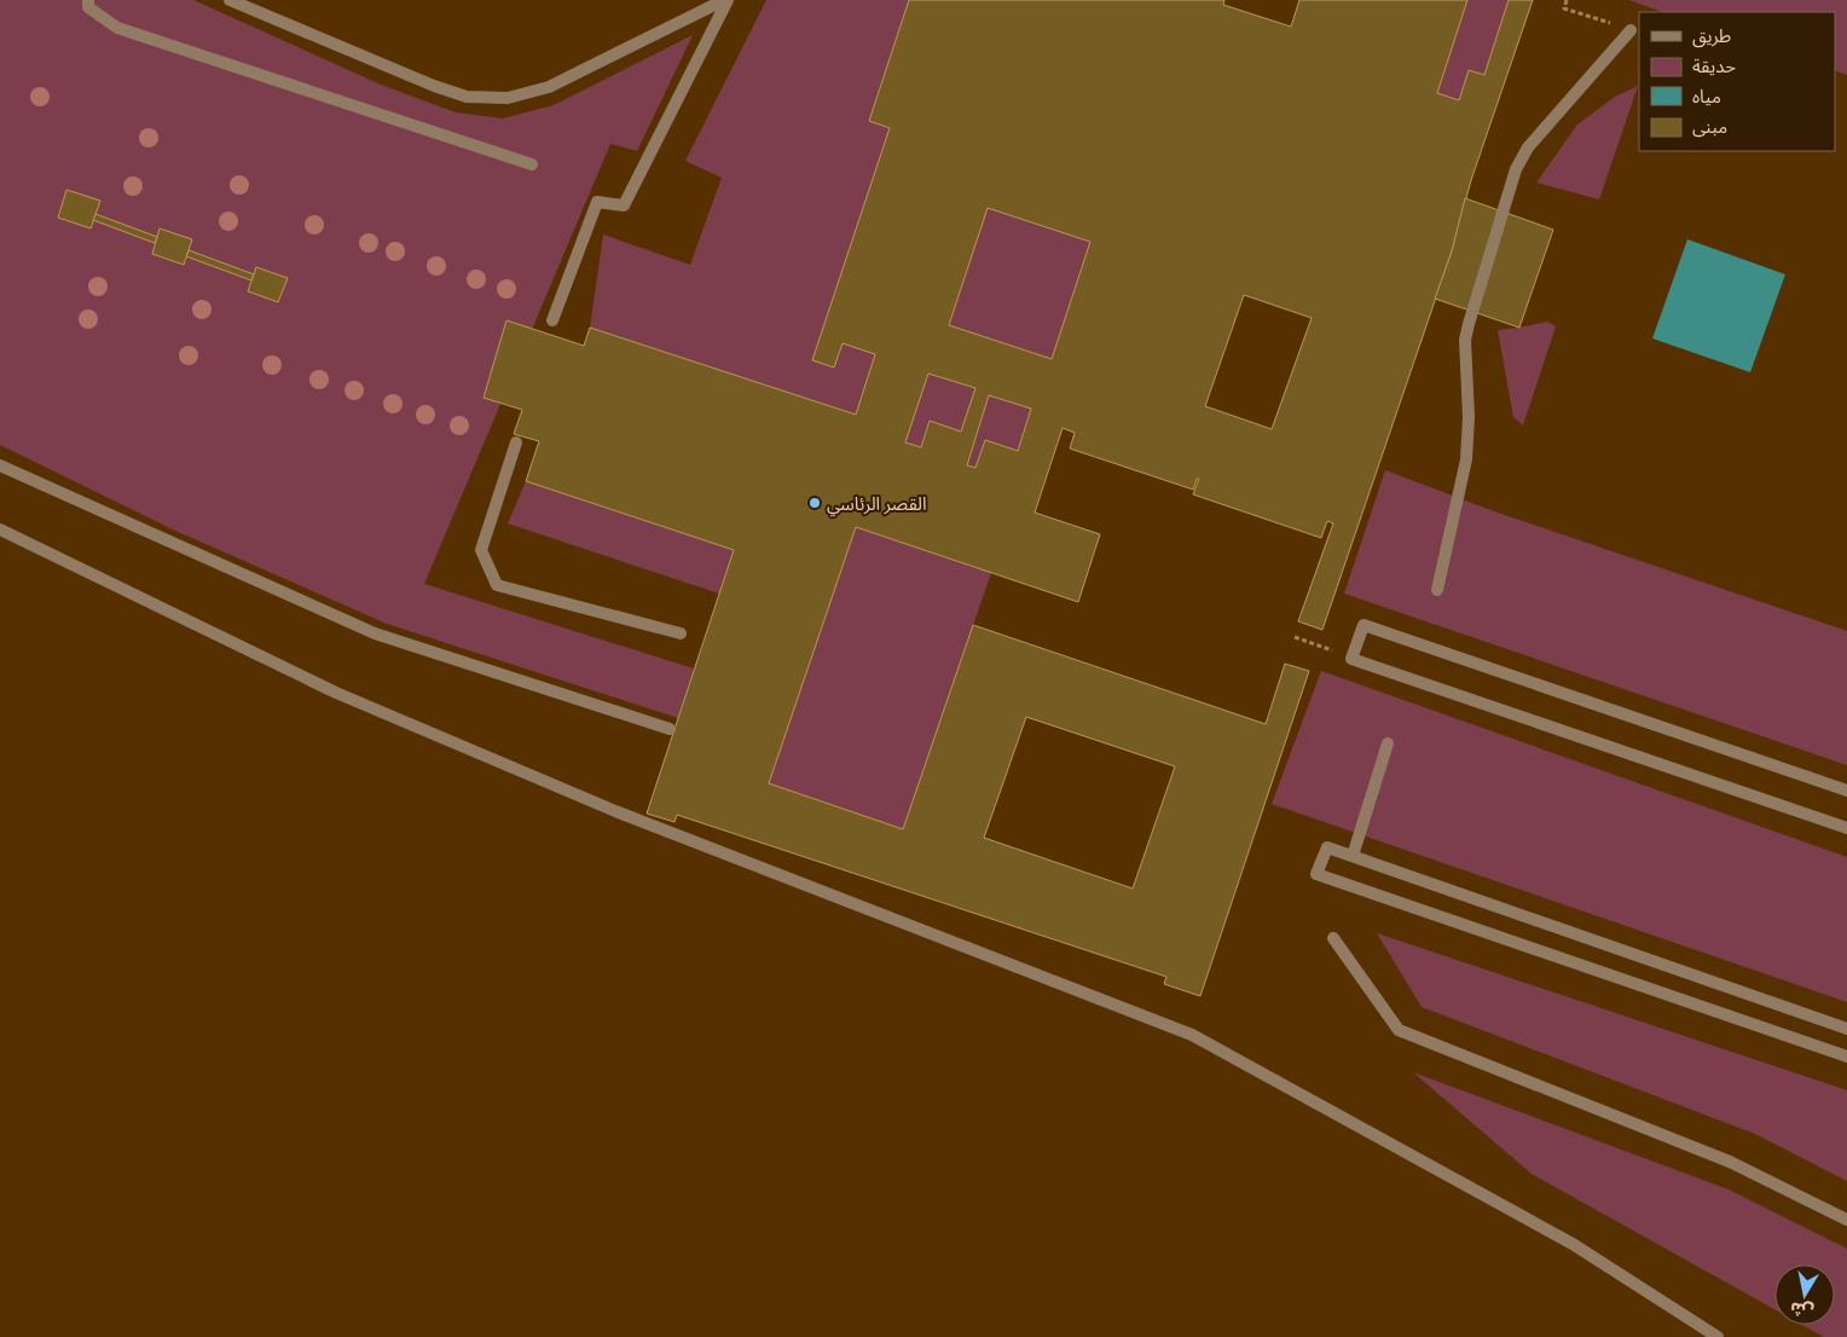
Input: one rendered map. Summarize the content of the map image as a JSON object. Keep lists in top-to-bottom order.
{
  "places": ["القصر الرئاسي"],
  "legend": [
    "طريق",
    "حديقة",
    "مياه",
    "مبنى"
  ],
  "north": "bottom"
}
